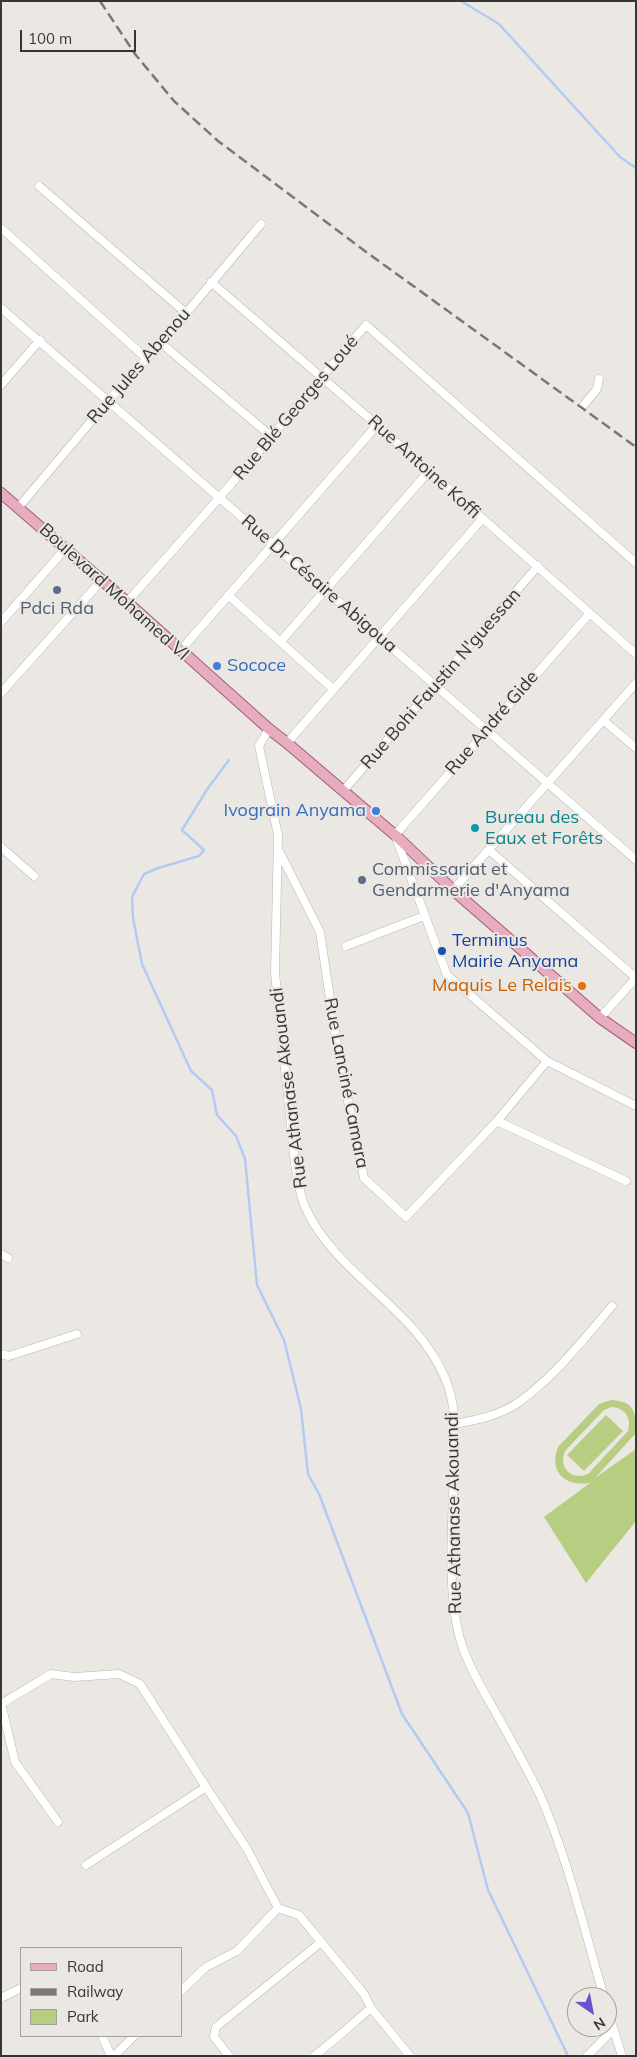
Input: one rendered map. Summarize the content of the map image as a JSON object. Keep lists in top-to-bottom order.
{
  "streets": {
    "main road": ["Boulevard Mohamed VI"],
    "street": [
      "Rue Jules Abenou",
      "Rue Blé Georges Loué",
      "Rue Antoine Koffi",
      "Rue Dr Césaire Abigoua",
      "Rue Bohi Faustin N'guessan",
      "Rue André Gide",
      "Rue Lanciné Camara",
      "Rue Athanase Akouandi"
    ]
  },
  "crossings": [
    ["Rue Jules Abenou", "Rue Antoine Koffi"],
    ["Rue Jules Abenou", "Rue Dr Césaire Abigoua"],
    ["Rue Jules Abenou", "Boulevard Mohamed VI"],
    ["Rue Blé Georges Loué", "Rue Antoine Koffi"],
    ["Rue Blé Georges Loué", "Rue Dr Césaire Abigoua"],
    ["Rue Blé Georges Loué", "Boulevard Mohamed VI"],
    ["Rue Antoine Koffi", "Rue Bohi Faustin N'guessan"],
    ["Rue Antoine Koffi", "Rue André Gide"],
    ["Rue Dr Césaire Abigoua", "Rue Bohi Faustin N'guessan"],
    ["Rue Dr Césaire Abigoua", "Rue André Gide"],
    ["Boulevard Mohamed VI", "Rue Bohi Faustin N'guessan"],
    ["Boulevard Mohamed VI", "Rue André Gide"],
    ["Boulevard Mohamed VI", "Rue Athanase Akouandi"],
    ["Rue Lanciné Camara", "Rue Athanase Akouandi"]
  ],
  "places": [
    "Pdci Rda",
    "Sococe",
    "Ivograin Anyama",
    "Bureau des Eaux et Forêts",
    "Commissariat et Gendarmerie d'Anyama",
    "Terminus Mairie Anyama",
    "Maquis Le Relais"
  ],
  "legend": ["Road", "Railway", "Park"],
  "scale_bar": "100 m",
  "north": "bottom right"
}
